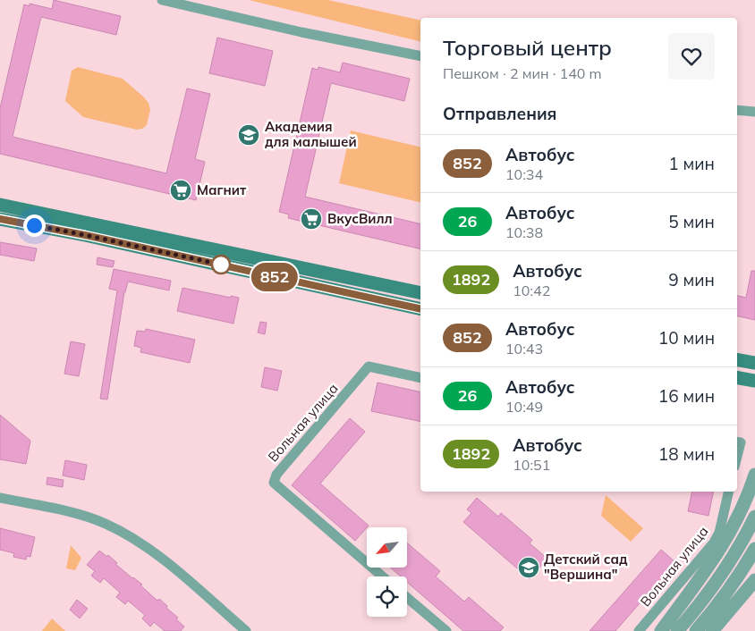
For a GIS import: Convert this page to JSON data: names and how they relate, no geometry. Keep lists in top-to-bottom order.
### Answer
{
  "streets": {
    "street": ["Вольная улица"]
  },
  "places": {
    "school or university": ["Академия для малышей", "Детский сад \"Вершина\""],
    "supermarket": ["Магнит", "ВкусВилл"]
  },
  "lines": ["bus line 852"],
  "north": "bottom left",
  "page": {
    "on_map": "852",
    "heading": [
      ["Торговый центр", "Пешком · 2 мин · 140 m"],
      "Отправления"
    ],
    "list": [
      {
        "mark": "852",
        "name": "Автобус",
        "note": "10:34",
        "value": "1 мин"
      },
      {
        "mark": "26",
        "name": "Автобус",
        "note": "10:38",
        "value": "5 мин"
      },
      {
        "mark": "1892",
        "name": "Автобус",
        "note": "10:42",
        "value": "9 мин"
      },
      {
        "mark": "852",
        "name": "Автобус",
        "note": "10:43",
        "value": "10 мин"
      },
      {
        "mark": "26",
        "name": "Автобус",
        "note": "10:49",
        "value": "16 мин"
      },
      {
        "mark": "1892",
        "name": "Автобус",
        "note": "10:51",
        "value": "18 мин"
      }
    ]
  }
}
